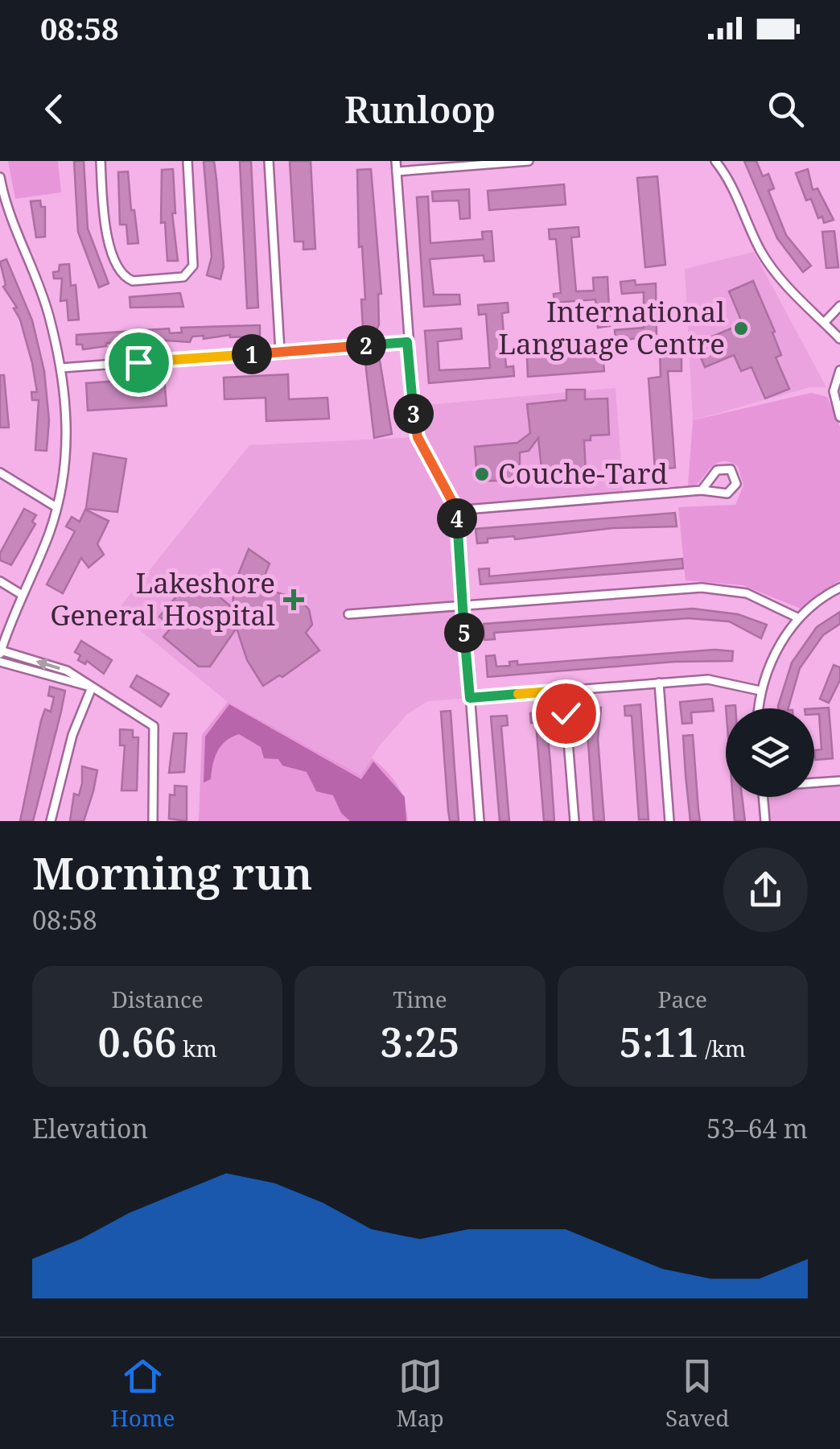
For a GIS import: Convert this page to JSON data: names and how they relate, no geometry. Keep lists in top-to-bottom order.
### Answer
{
  "places": {
    "other": ["International Language Centre", "Couche-Tard"],
    "health": ["Lakeshore General Hospital"]
  },
  "page": {
    "status": "08:58",
    "header": "Runloop",
    "pins": [
      "2",
      "1",
      "3",
      "4",
      "5"
    ],
    "heading": ["Morning run", "08:58"],
    "stats": [
      ["Distance", "0.66 km"],
      ["Time", "3:25"],
      ["Pace", "5:11 /km"]
    ],
    "chart": ["Elevation", "53–64 m"],
    "tabs": ["Home", "Map", "Saved"]
  }
}
